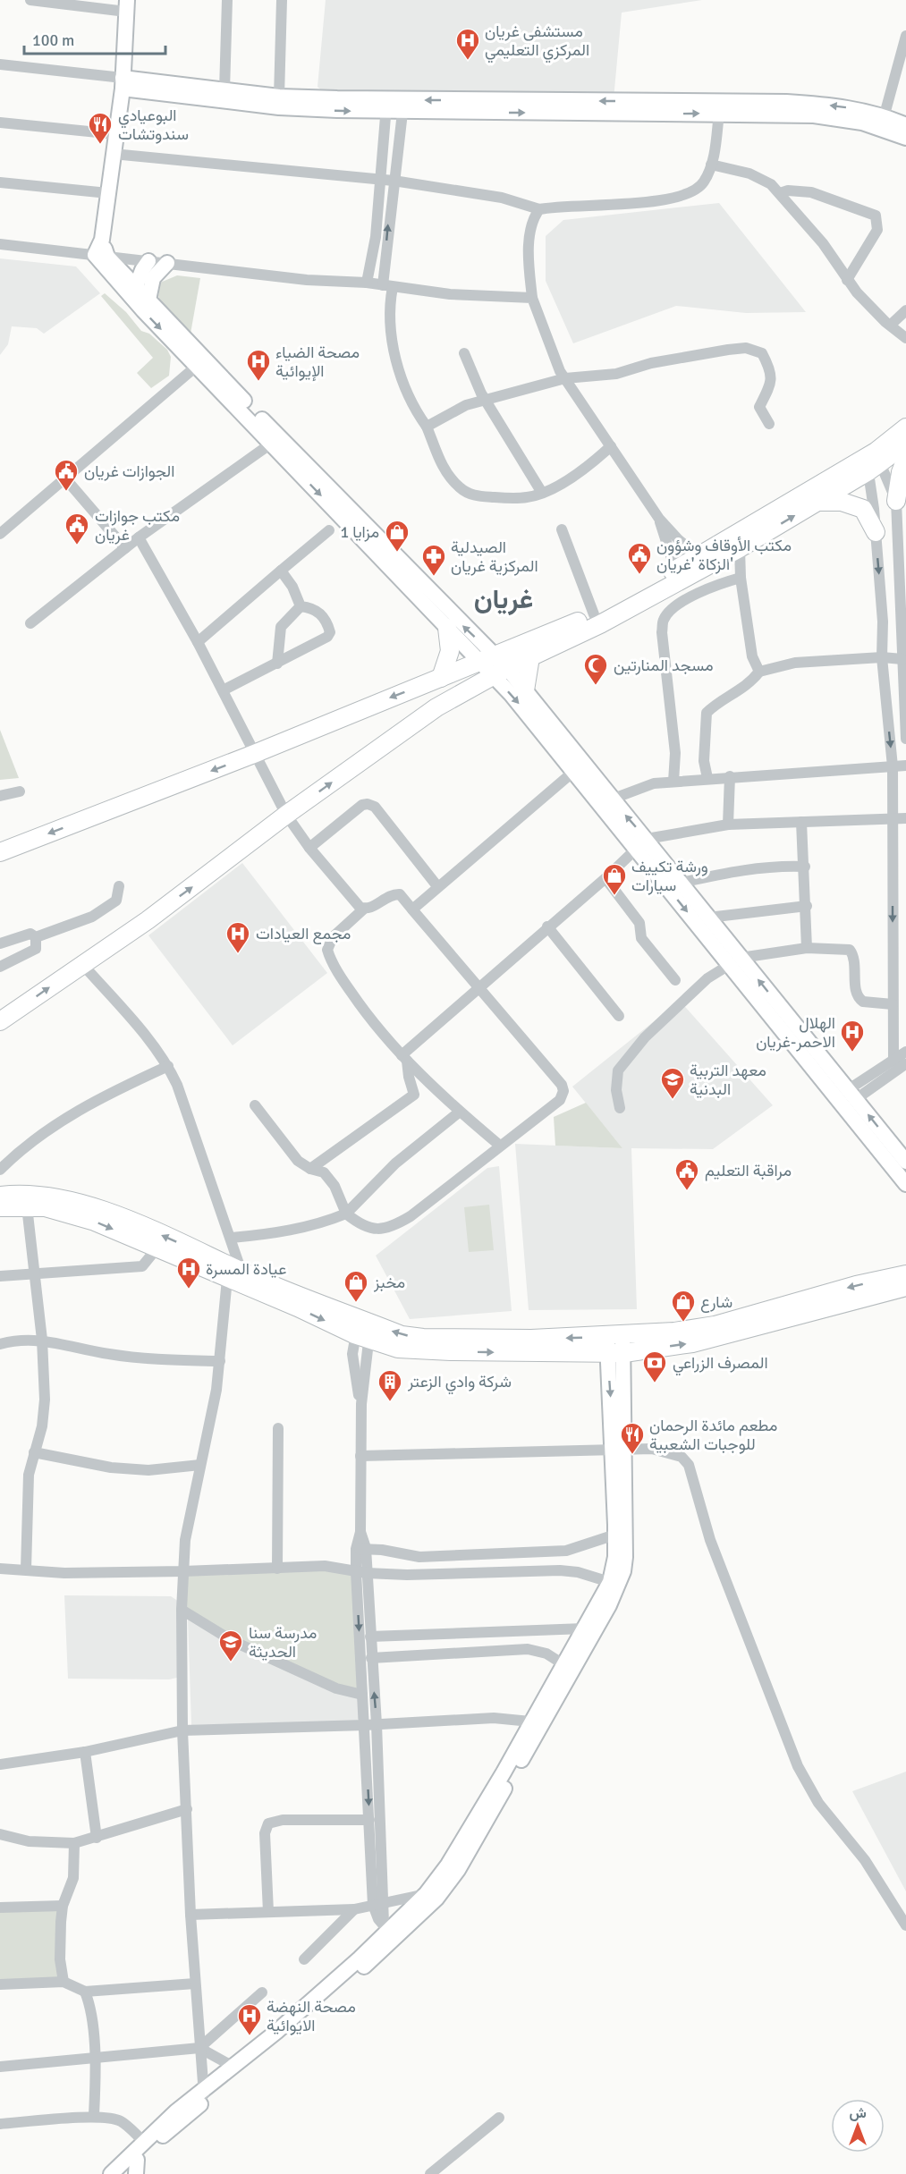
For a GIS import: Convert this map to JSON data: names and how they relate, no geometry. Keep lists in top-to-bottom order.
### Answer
{
  "districts": ["غريان"],
  "places": {
    "hospital": [
      "مستشفى غريان المركزي التعليمي",
      "مصحة الضياء الإيوائية",
      "مجمع العيادات",
      "الهلال الاحمر-غريان",
      "عيادة المسرة",
      "مصحة النهضة الايوائية"
    ],
    "restaurant": ["البوعيادي سندوتشات", "مطعم مائدة الرحمان للوجبات الشعبية"],
    "public building": [
      "الجوازات غريان",
      "مكتب جوازات غريان",
      "مكتب الأوقاف وشؤون الزكاة 'غريان'",
      "مراقبة التعليم"
    ],
    "shop": [
      "مزايا 1",
      "ورشة تكييف سيارات",
      "مخبز",
      "شارع"
    ],
    "pharmacy": ["الصيدلية المركزية غريان"],
    "mosque": ["مسجد المنارتين"],
    "school or university": ["معهد التربية البدنية", "مدرسة سنا الحديثة"],
    "bank": ["المصرف الزراعي"],
    "building": ["شركة وادي الزعتر"]
  },
  "scale_bar": "100 m",
  "north": "top"
}
